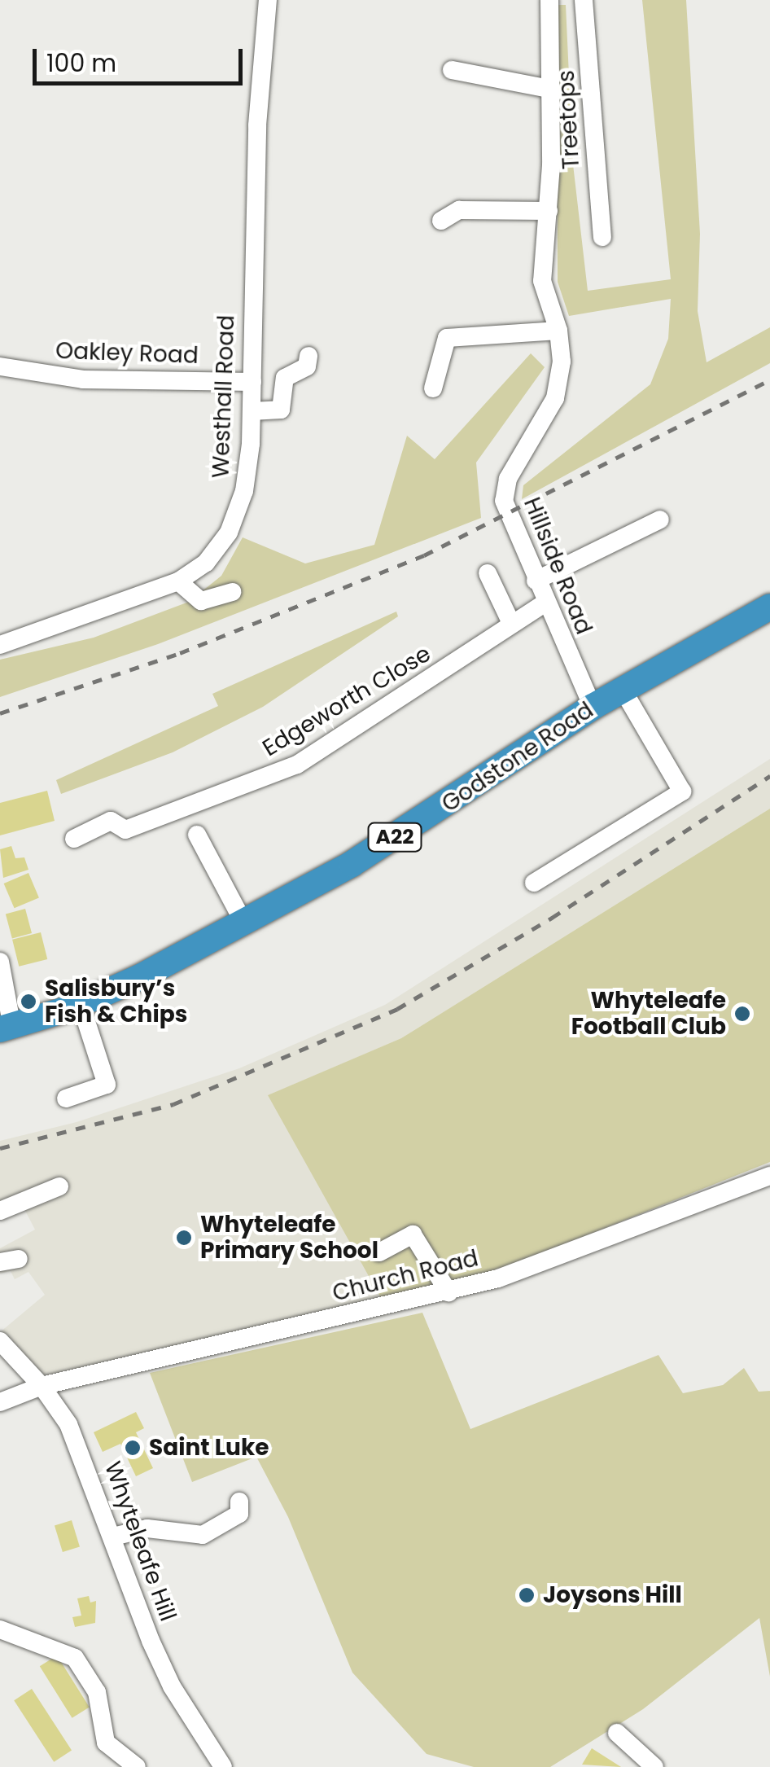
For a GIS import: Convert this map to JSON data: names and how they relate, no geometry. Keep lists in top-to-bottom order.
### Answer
{
  "streets": {
    "highway": ["Godstone Road", "A22"],
    "street": [
      "Treetops",
      "Oakley Road",
      "Westhall Road",
      "Hillside Road",
      "Edgeworth Close",
      "Church Road",
      "Whyteleafe Hill"
    ]
  },
  "crossings": [
    ["Oakley Road", "Westhall Road"],
    ["Hillside Road", "Edgeworth Close"],
    ["Hillside Road", "Godstone Road"],
    ["Church Road", "Whyteleafe Hill"]
  ],
  "places": [
    "Salisbury’s Fish & Chips",
    "Whyteleafe Football Club",
    "Whyteleafe Primary School",
    "Saint Luke",
    "Joysons Hill"
  ],
  "scale_bar": "100 m"
}
